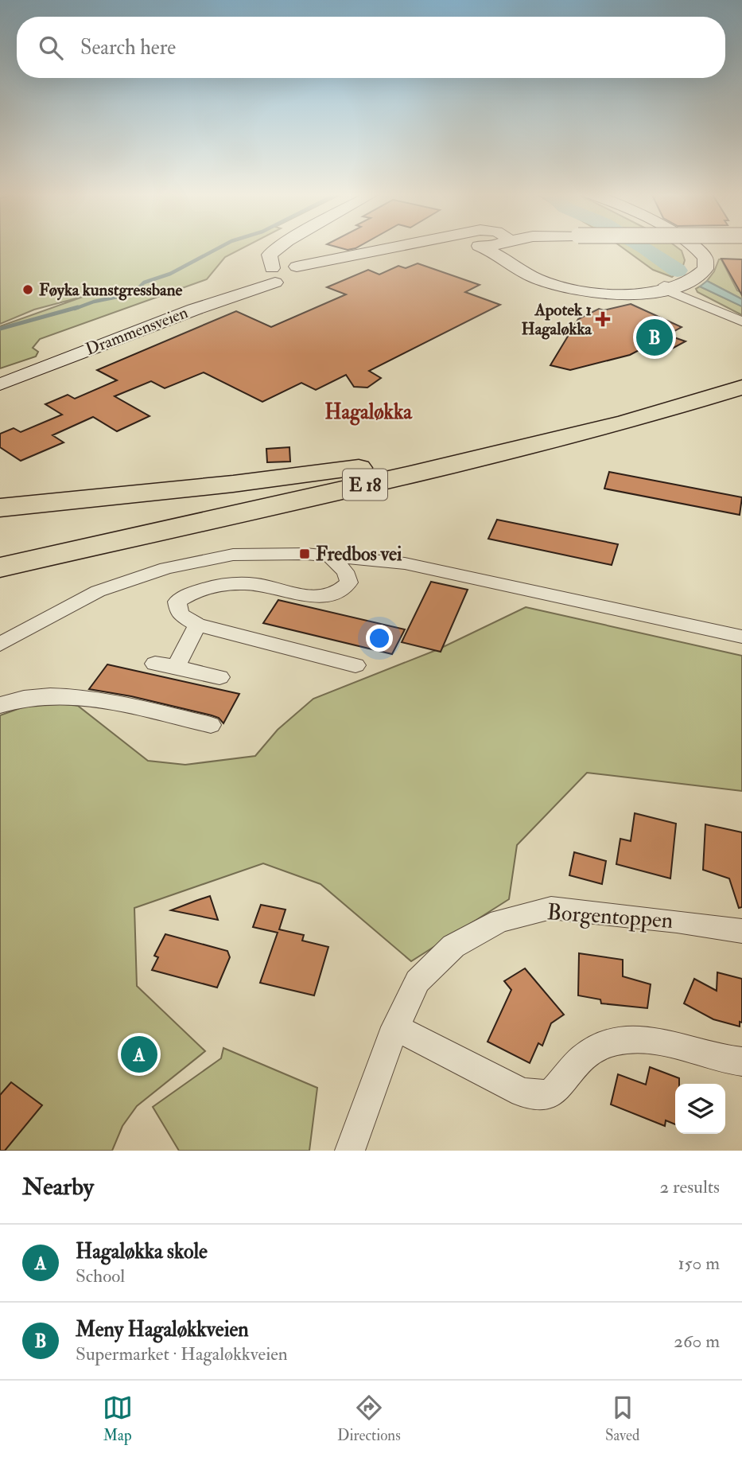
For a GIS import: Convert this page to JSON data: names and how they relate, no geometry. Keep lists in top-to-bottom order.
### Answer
{
  "streets": {
    "highway": ["E 18"],
    "main road": ["Drammensveien"],
    "street": ["Borgentoppen"]
  },
  "districts": ["Hagaløkka"],
  "places": {
    "other": ["Føyka kunstgressbane"],
    "health": ["Apotek 1 Hagaløkka"],
    "transit": ["Fredbos vei"]
  },
  "page": {
    "search": "Search here",
    "pins": ["B", "A"],
    "heading": ["Nearby", "2 results"],
    "list": [
      {
        "mark": "A",
        "name": "Hagaløkka skole",
        "note": "School",
        "value": "150 m"
      },
      {
        "mark": "B",
        "name": "Meny Hagaløkkveien",
        "note": "Supermarket · Hagaløkkveien",
        "value": "260 m"
      }
    ],
    "nav": ["Map", "Directions", "Saved"]
  }
}
